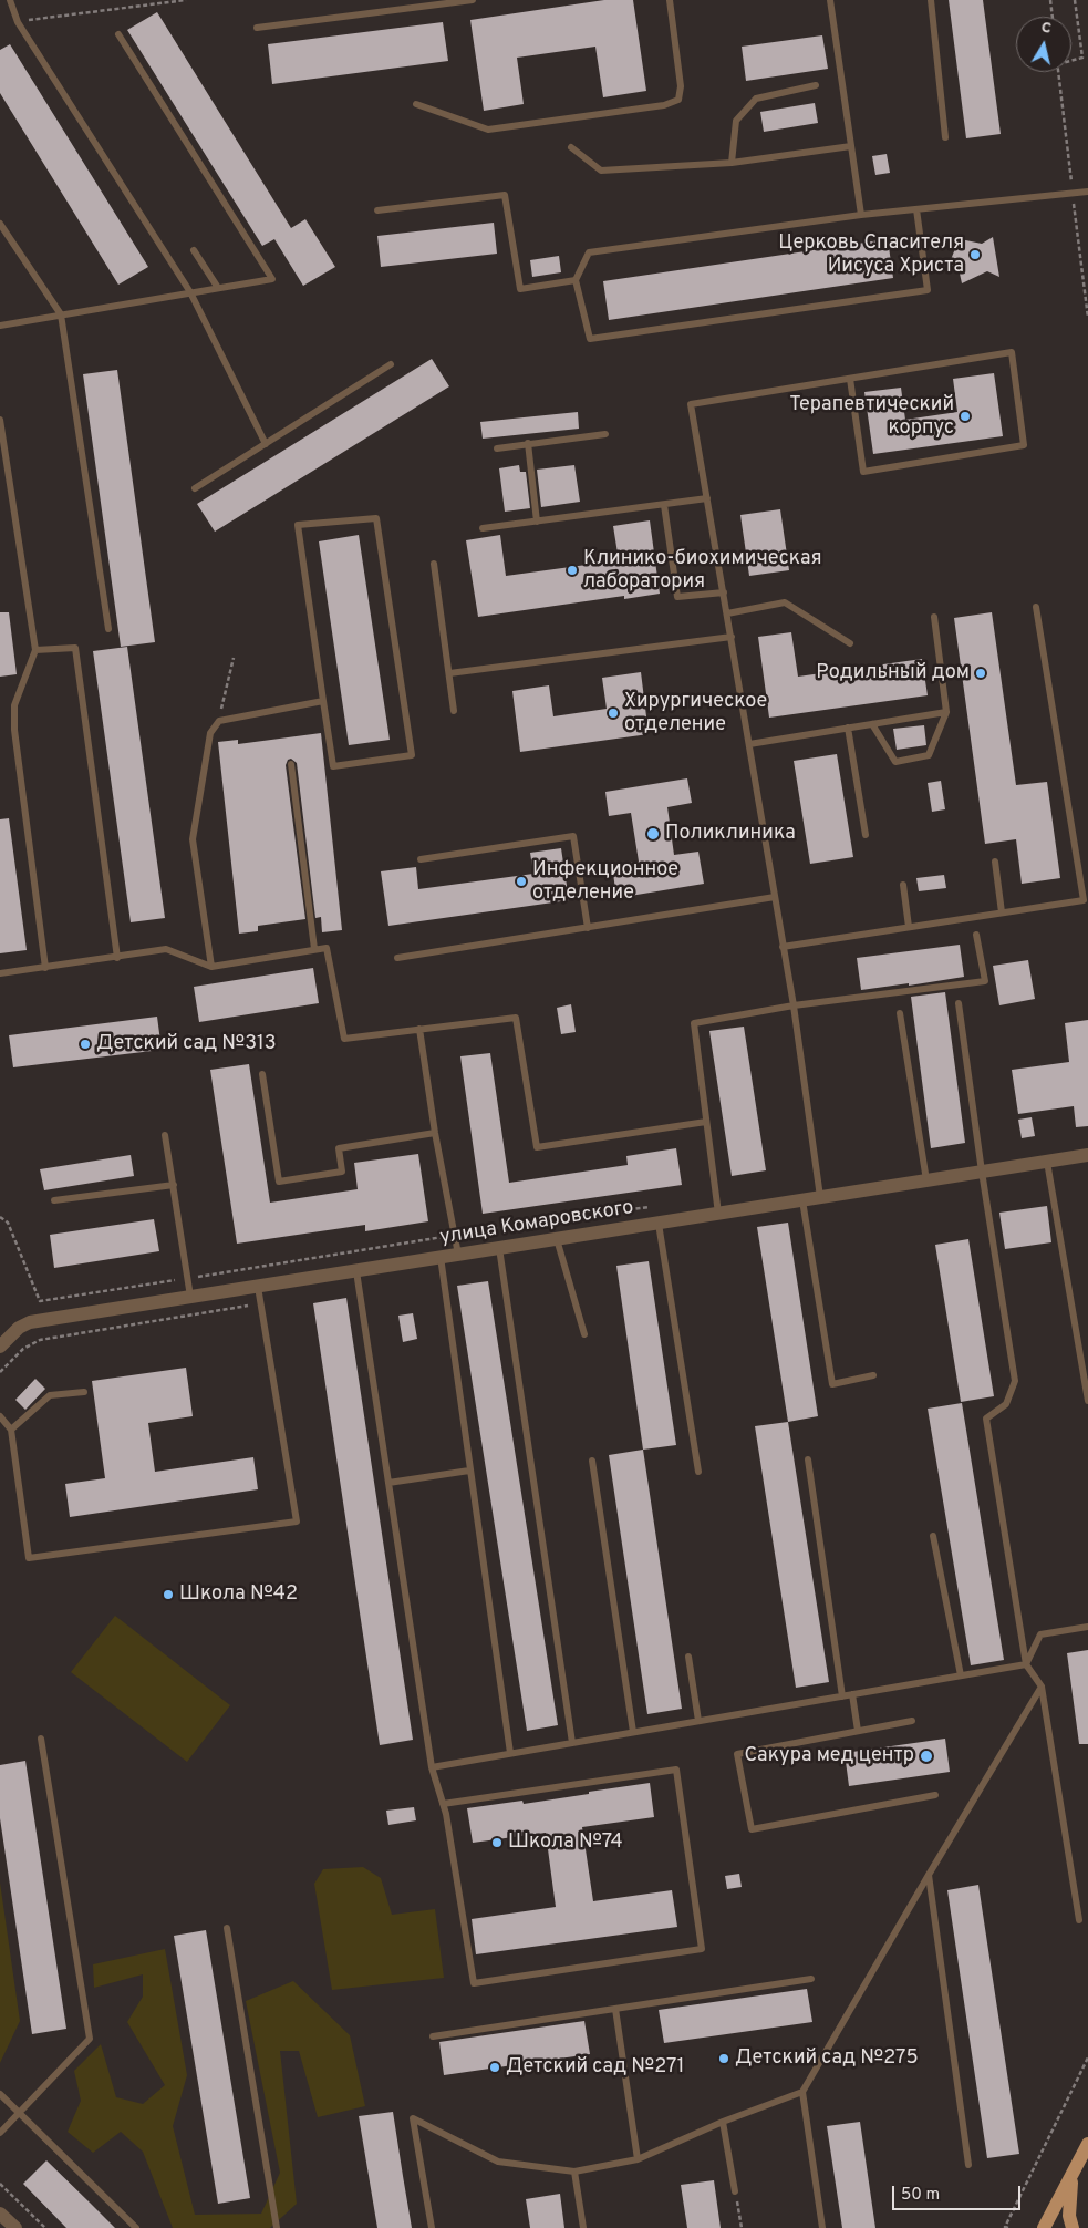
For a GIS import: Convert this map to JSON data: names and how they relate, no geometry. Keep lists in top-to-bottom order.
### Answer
{
  "streets": {
    "street": ["улица Комаровского"]
  },
  "places": [
    "Церковь Спасителя Иисуса Христа",
    "Терапевтический корпус",
    "Клинико-биохимическая лаборатория",
    "Родильный дом",
    "Хирургическое отделение",
    "Поликлиника",
    "Инфекционное отделение",
    "Детский сад №313",
    "Школа №42",
    "Сакура мед центр",
    "Школа №74",
    "Детский сад №275",
    "Детский сад №271"
  ],
  "scale_bar": "50 m",
  "north": "top"
}
